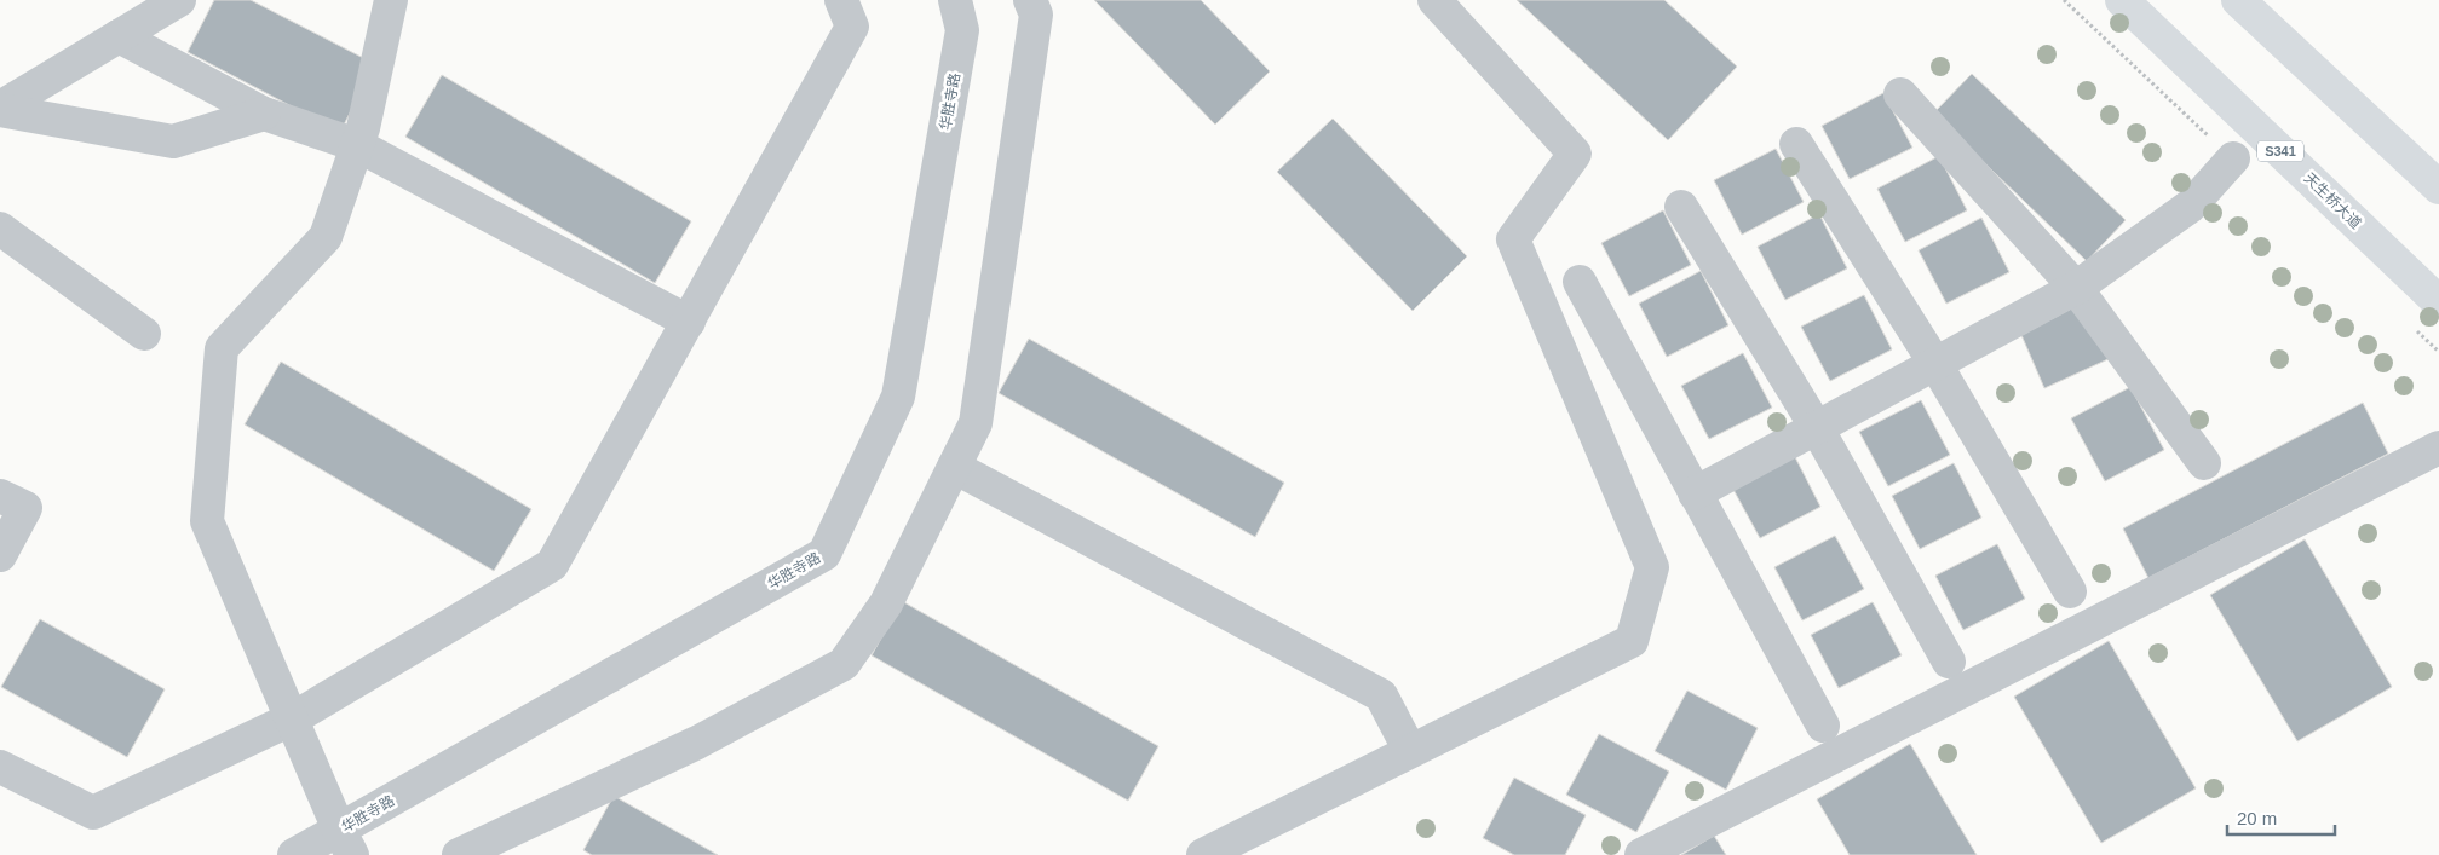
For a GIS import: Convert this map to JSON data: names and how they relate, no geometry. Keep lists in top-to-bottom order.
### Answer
{
  "streets": {
    "main road": ["S341", "天生桥大道"],
    "street": ["华胜寺路"]
  },
  "scale_bar": "20 m"
}
